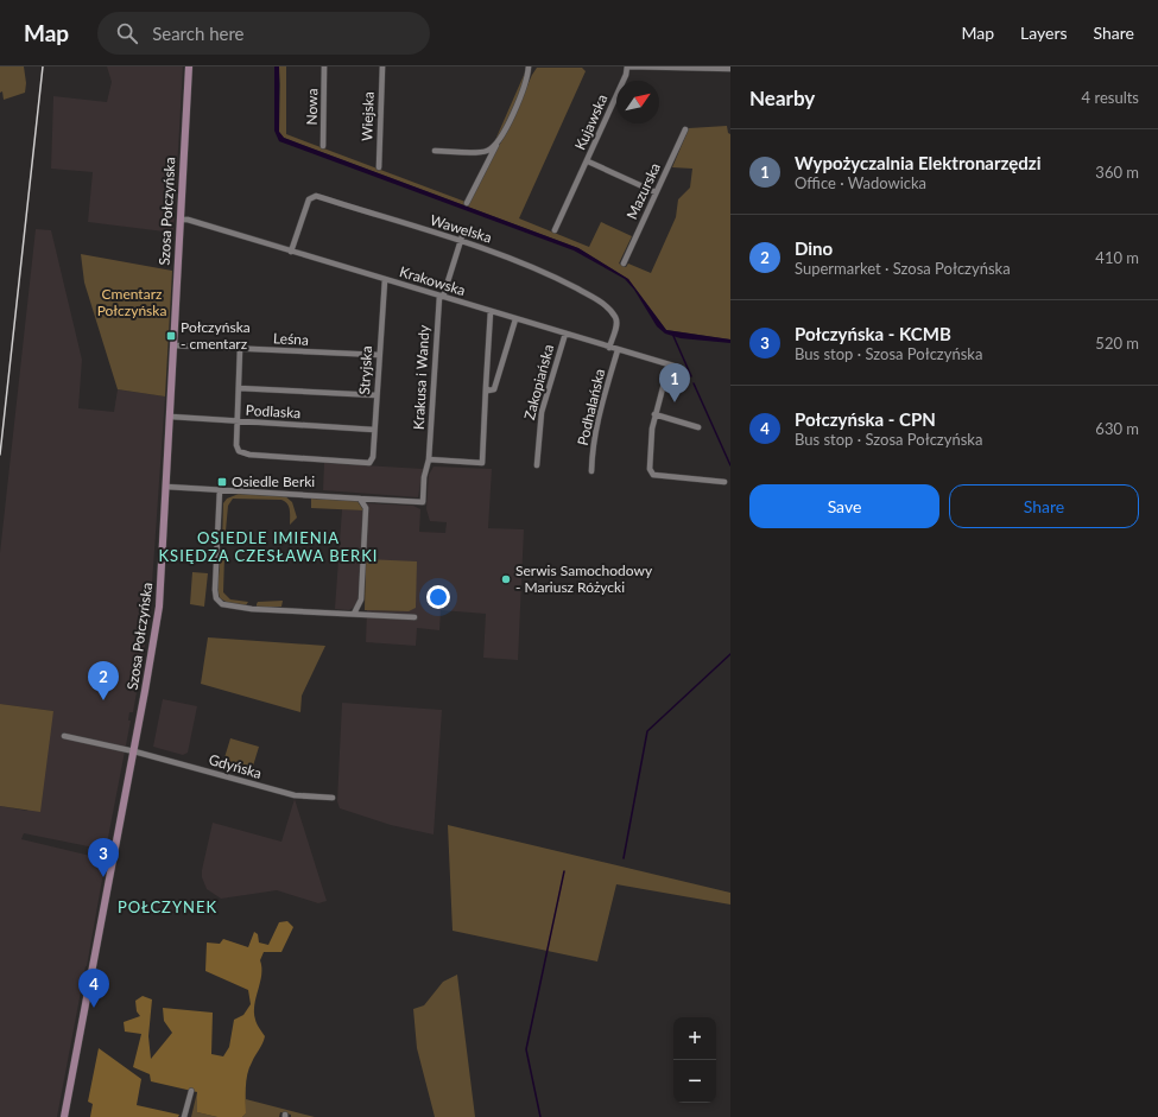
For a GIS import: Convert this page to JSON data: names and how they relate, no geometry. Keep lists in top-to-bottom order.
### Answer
{
  "streets": {
    "main road": ["Szosa Połczyńska"],
    "street": [
      "Nowa",
      "Wiejska",
      "Kujawska",
      "Mazurska",
      "Wawelska",
      "Krakowska",
      "Leśna",
      "Stryjska",
      "Krakusa i Wandy",
      "Zakopiańska",
      "Podhalańska",
      "Podlaska",
      "Gdyńska"
    ]
  },
  "crossings": [
    ["Kujawska", "Mazurska"],
    ["Szosa Połczyńska", "Krakowska"],
    ["Szosa Połczyńska", "Leśna"],
    ["Szosa Połczyńska", "Podlaska"],
    ["Szosa Połczyńska", "Gdyńska"],
    ["Wawelska", "Krakowska"],
    ["Wawelska", "Krakusa i Wandy"],
    ["Krakowska", "Stryjska"],
    ["Krakowska", "Krakusa i Wandy"],
    ["Krakowska", "Zakopiańska"],
    ["Krakowska", "Podhalańska"],
    ["Leśna", "Stryjska"],
    ["Stryjska", "Podlaska"]
  ],
  "districts": ["OSIEDLE IMIENIA KSIĘDZA CZESŁAWA BERKI", "POŁCZYNEK"],
  "parks": ["Cmentarz Połczyńska"],
  "places": {
    "transit": ["Połczyńska - cmentarz", "Osiedle Berki"],
    "other": ["Serwis Samochodowy - Mariusz Różycki"]
  },
  "north": "top right",
  "page": {
    "header": "Map",
    "search": "Search here",
    "nav": ["Map", "Layers", "Share"],
    "heading": ["Nearby", "4 results"],
    "list": [
      {
        "mark": "1",
        "name": "Wypożyczalnia Elektronarzędzi",
        "note": "Office · Wadowicka",
        "value": "360 m"
      },
      {
        "mark": "2",
        "name": "Dino",
        "note": "Supermarket · Szosa Połczyńska",
        "value": "410 m"
      },
      {
        "mark": "3",
        "name": "Połczyńska - KCMB",
        "note": "Bus stop · Szosa Połczyńska",
        "value": "520 m"
      },
      {
        "mark": "4",
        "name": "Połczyńska - CPN",
        "note": "Bus stop · Szosa Połczyńska",
        "value": "630 m"
      }
    ],
    "pins": [
      "1",
      "2",
      "3",
      "4"
    ],
    "buttons": ["Save", "Share"],
    "map_buttons": ["+", "−"]
  }
}
